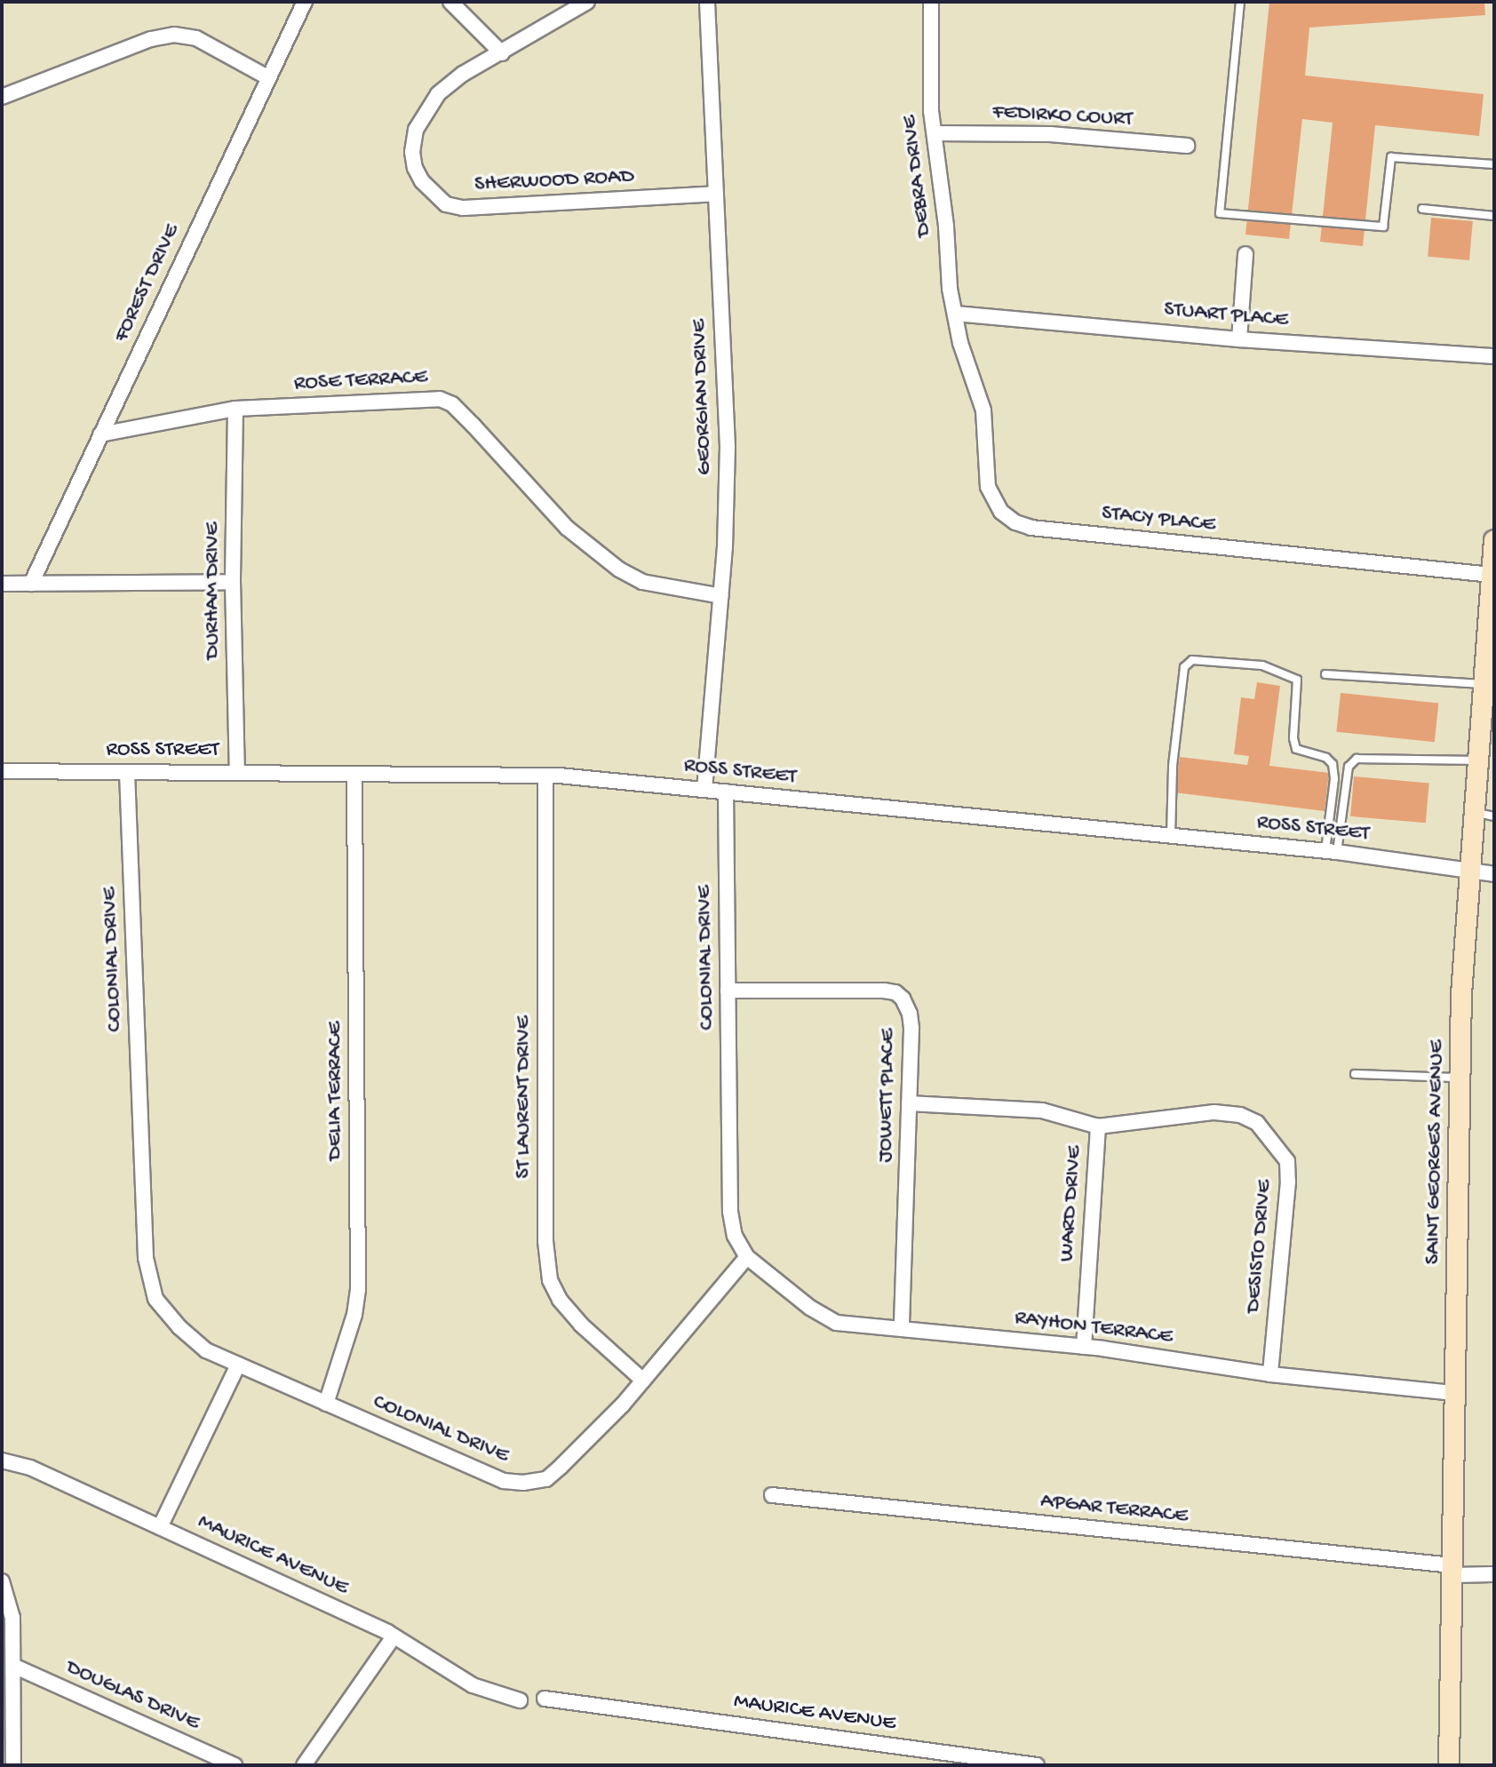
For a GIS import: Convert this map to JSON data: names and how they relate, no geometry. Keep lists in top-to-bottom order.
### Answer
{
  "streets": {
    "main road": ["SAINT GEORGES AVENUE"],
    "street": [
      "FEDIRKO COURT",
      "DEBRA DRIVE",
      "SHERWOOD ROAD",
      "FOREST DRIVE",
      "STUART PLACE",
      "ROSE TERRACE",
      "GEORGIAN DRIVE",
      "STACY PLACE",
      "DURHAM DRIVE",
      "ROSS STREET",
      "COLONIAL DRIVE",
      "DELIA TERRACE",
      "JOWETT PLACE",
      "ST LAURENT DRIVE",
      "WARD DRIVE",
      "DESISTO DRIVE",
      "RAYHON TERRACE",
      "APGAR TERRACE",
      "MAURICE AVENUE",
      "DOUGLAS DRIVE"
    ]
  },
  "crossings": [
    ["FEDIRKO COURT", "DEBRA DRIVE"],
    ["DEBRA DRIVE", "STUART PLACE"],
    ["DEBRA DRIVE", "STACY PLACE"],
    ["SHERWOOD ROAD", "GEORGIAN DRIVE"],
    ["FOREST DRIVE", "ROSE TERRACE"],
    ["ROSE TERRACE", "GEORGIAN DRIVE"],
    ["ROSE TERRACE", "DURHAM DRIVE"],
    ["GEORGIAN DRIVE", "ROSS STREET"],
    ["STACY PLACE", "SAINT GEORGES AVENUE"],
    ["DURHAM DRIVE", "ROSS STREET"],
    ["ROSS STREET", "COLONIAL DRIVE"],
    ["ROSS STREET", "DELIA TERRACE"],
    ["ROSS STREET", "ST LAURENT DRIVE"],
    ["ROSS STREET", "SAINT GEORGES AVENUE"],
    ["COLONIAL DRIVE", "DELIA TERRACE"],
    ["COLONIAL DRIVE", "JOWETT PLACE"],
    ["COLONIAL DRIVE", "ST LAURENT DRIVE"],
    ["COLONIAL DRIVE", "RAYHON TERRACE"],
    ["JOWETT PLACE", "WARD DRIVE"],
    ["JOWETT PLACE", "RAYHON TERRACE"],
    ["SAINT GEORGES AVENUE", "RAYHON TERRACE"],
    ["SAINT GEORGES AVENUE", "APGAR TERRACE"],
    ["WARD DRIVE", "DESISTO DRIVE"],
    ["WARD DRIVE", "RAYHON TERRACE"],
    ["DESISTO DRIVE", "RAYHON TERRACE"]
  ]
}
